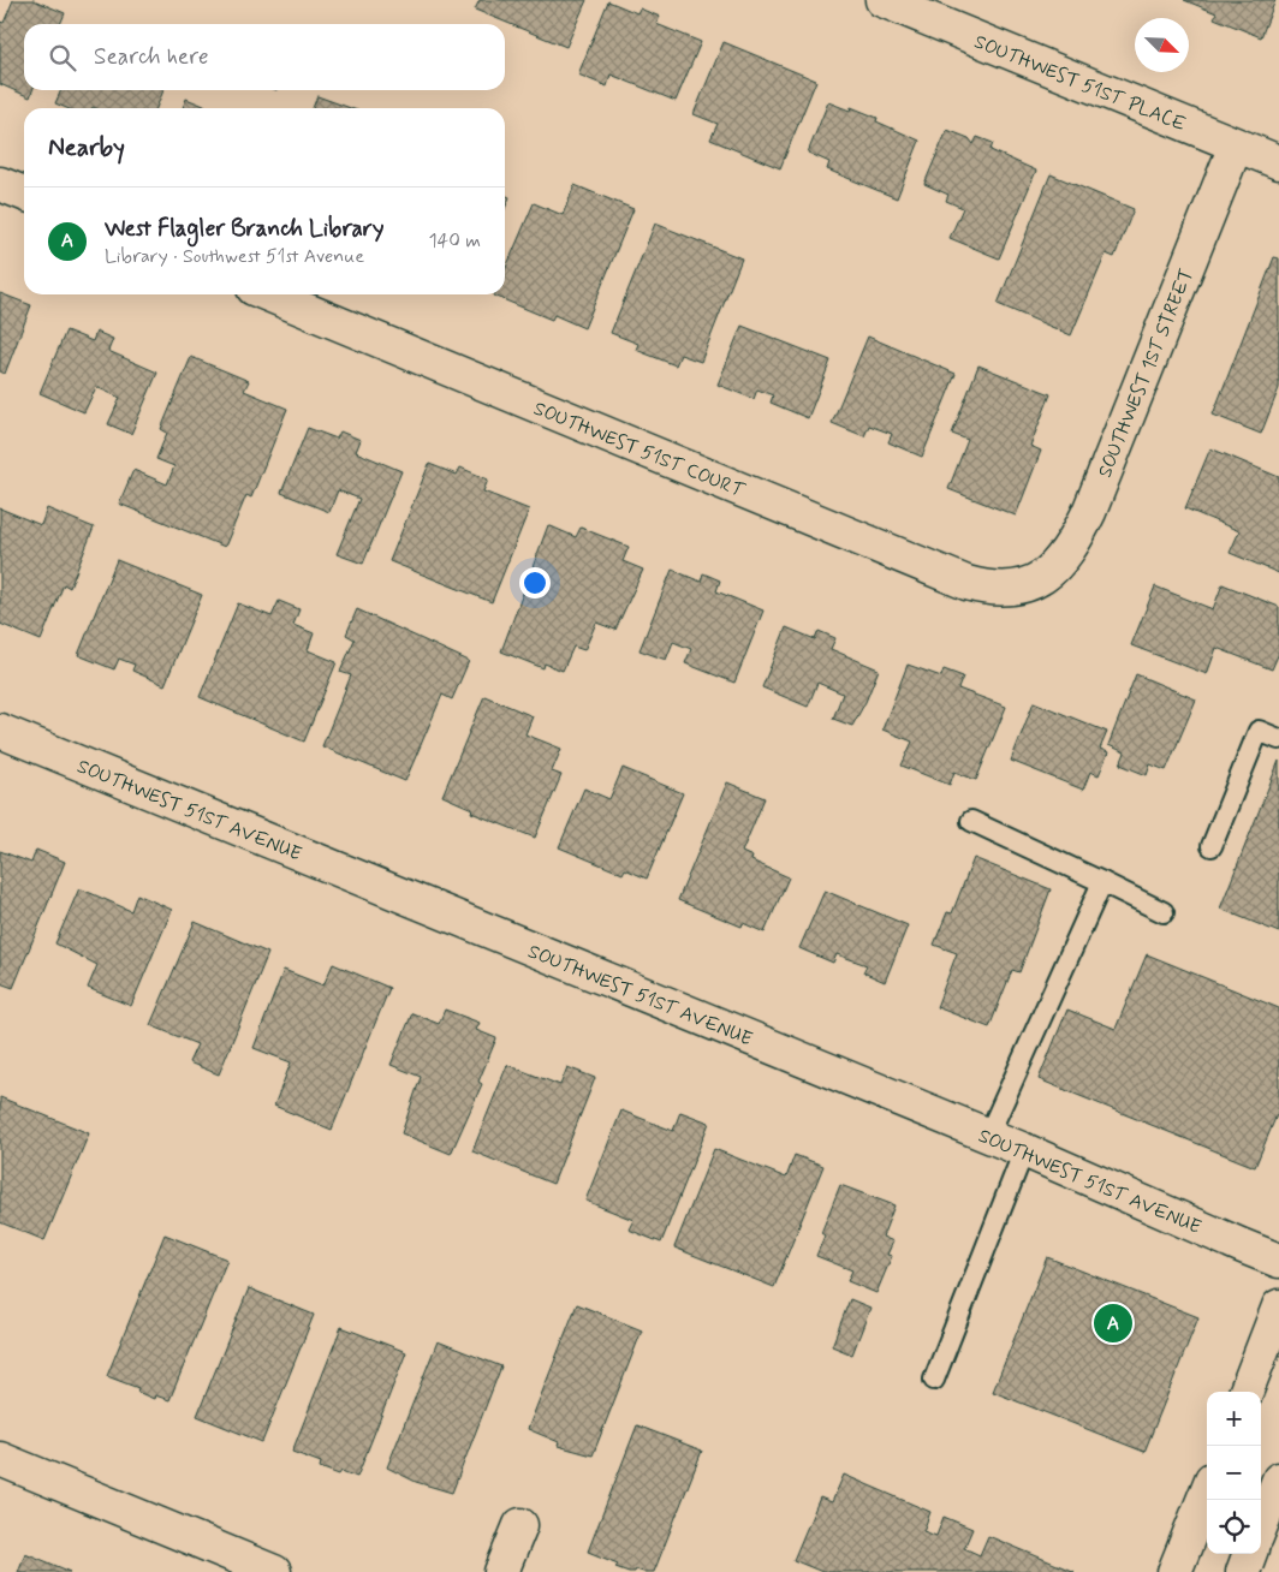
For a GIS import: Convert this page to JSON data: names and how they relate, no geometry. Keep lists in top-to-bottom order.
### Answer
{
  "streets": {
    "street": [
      "SOUTHWEST 51ST PLACE",
      "SOUTHWEST 1ST STREET",
      "SOUTHWEST 51ST COURT",
      "SOUTHWEST 51ST AVENUE"
    ]
  },
  "crossings": [
    ["SOUTHWEST 51ST PLACE", "SOUTHWEST 1ST STREET"],
    ["SOUTHWEST 1ST STREET", "SOUTHWEST 51ST COURT"]
  ],
  "north": "bottom right",
  "page": {
    "search": "Search here",
    "heading": "Nearby",
    "list": [
      {
        "mark": "A",
        "name": "West Flagler Branch Library",
        "note": "Library · Southwest 51st Avenue",
        "value": "140 m"
      }
    ],
    "pins": "A",
    "map_buttons": ["+", "−"]
  }
}
